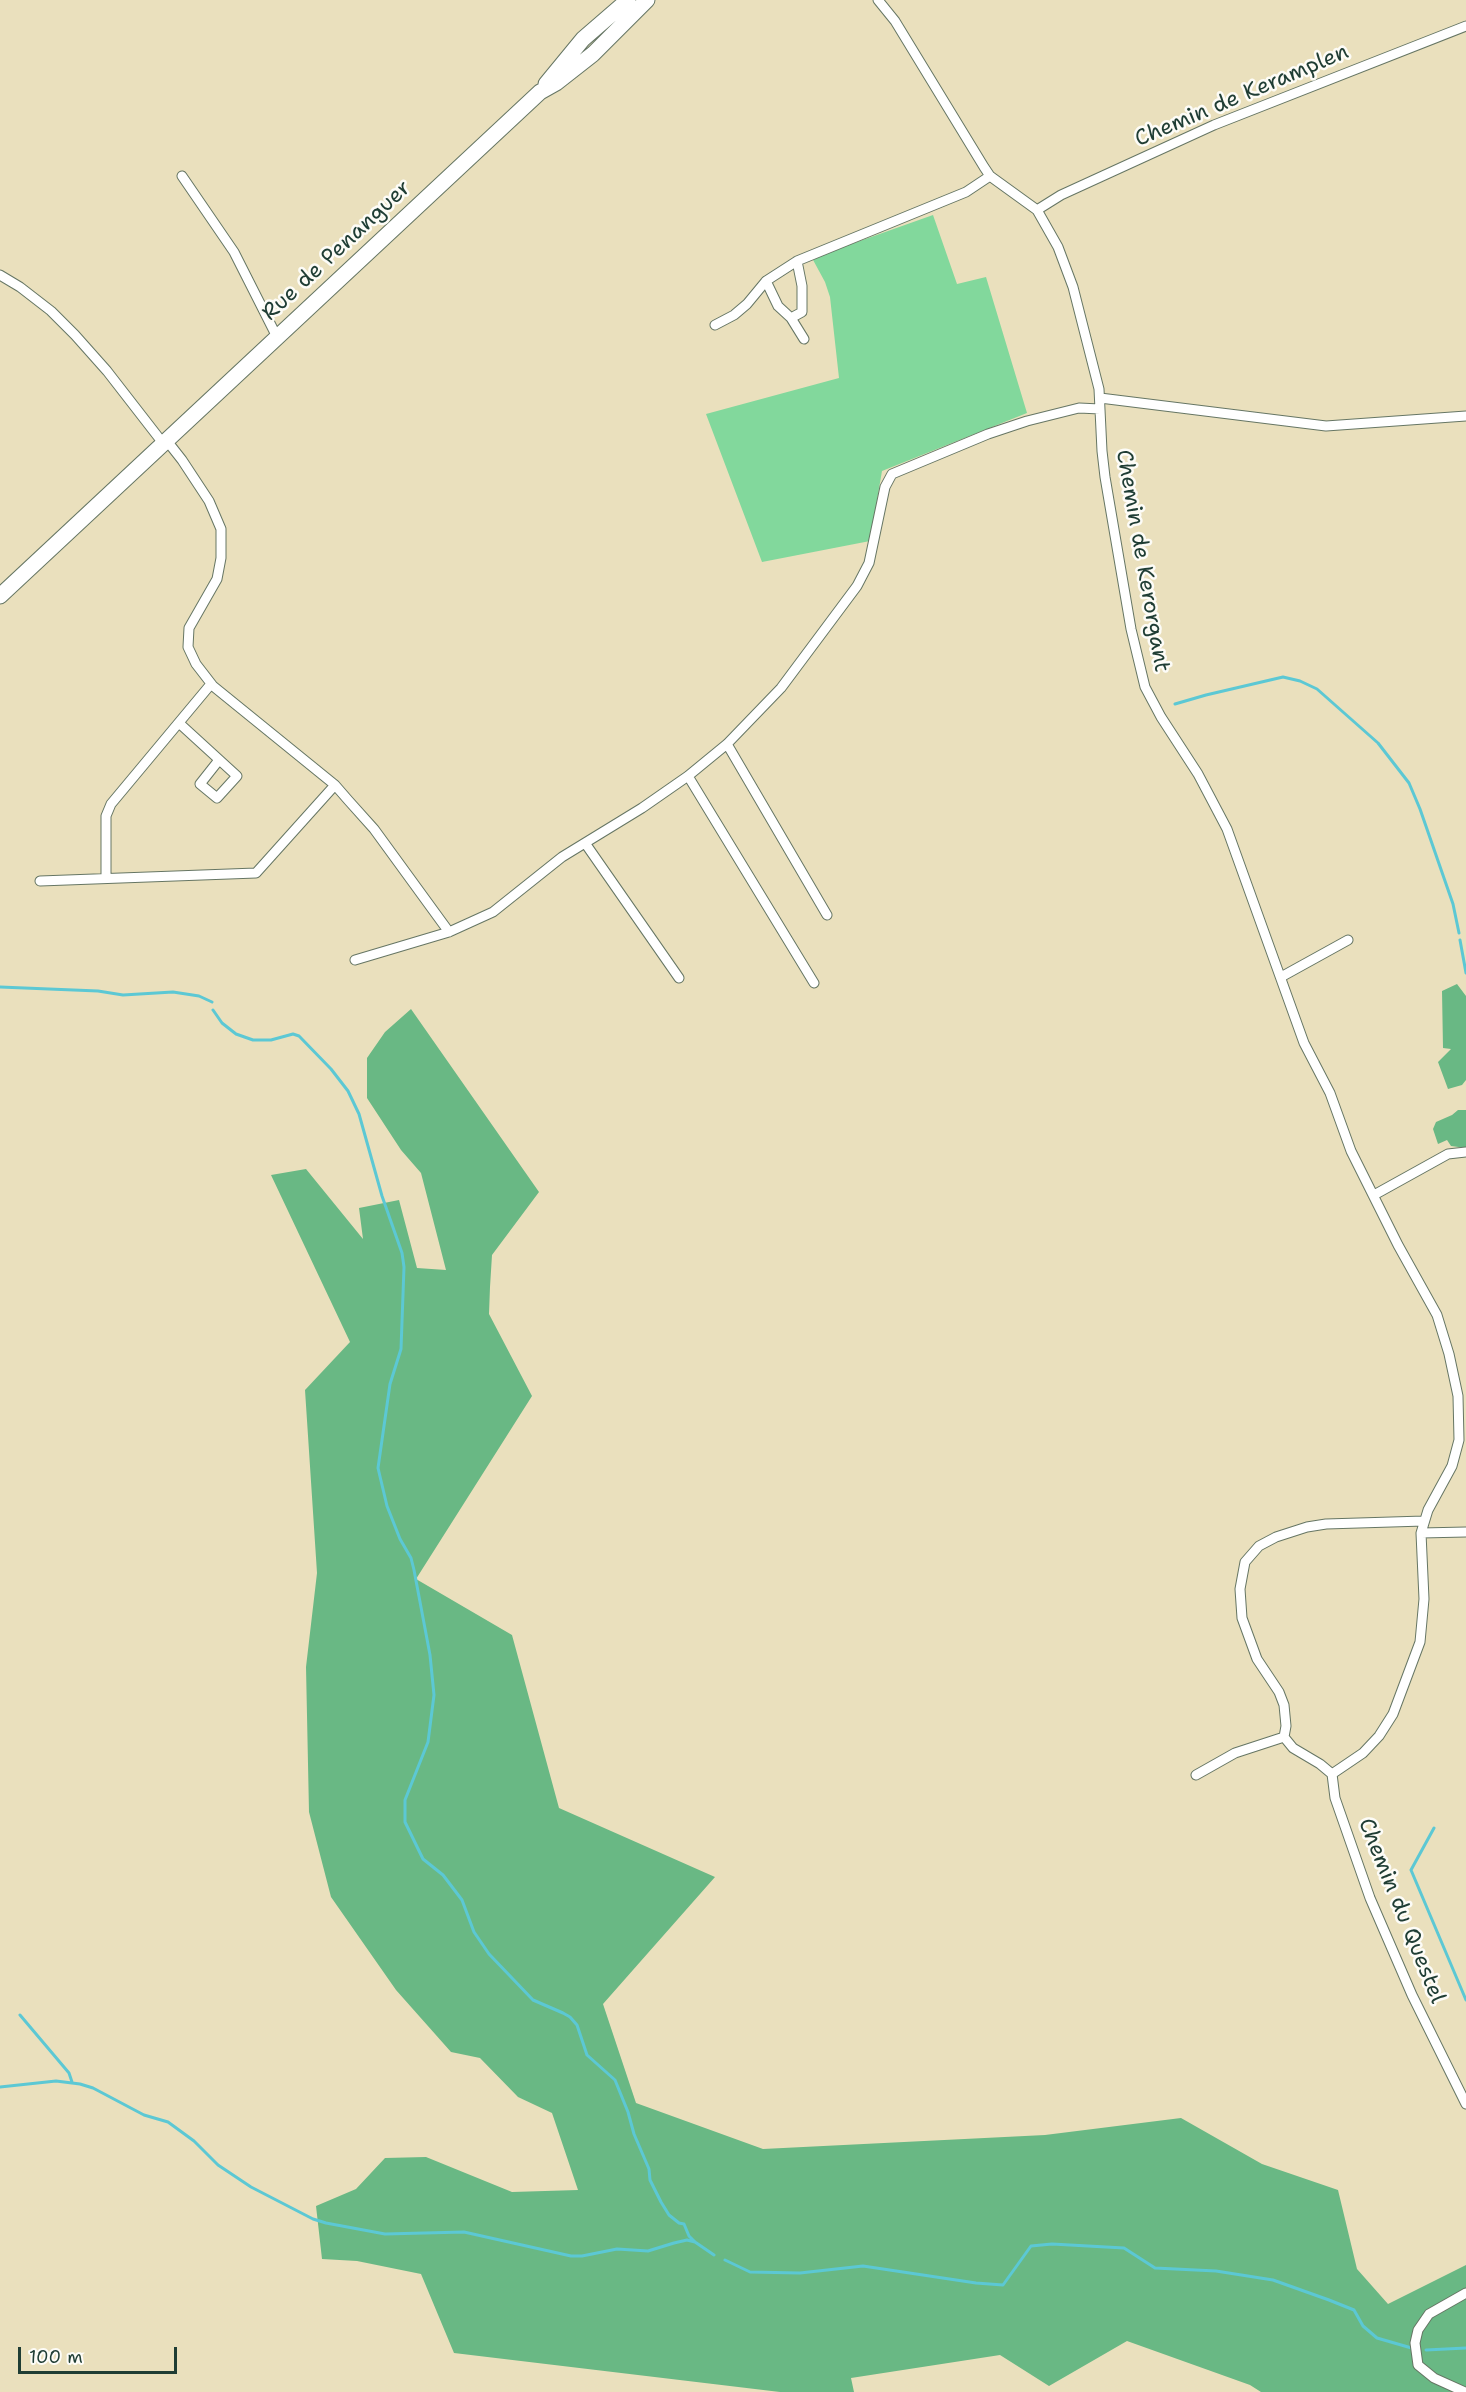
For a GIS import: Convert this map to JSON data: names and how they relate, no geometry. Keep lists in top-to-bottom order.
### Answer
{
  "streets": {
    "main road": ["Rue de Penanguer"],
    "street": ["Chemin de Keramplen", "Chemin de Kerorgant", "Chemin du Questel"]
  },
  "scale_bar": "100 m"
}
